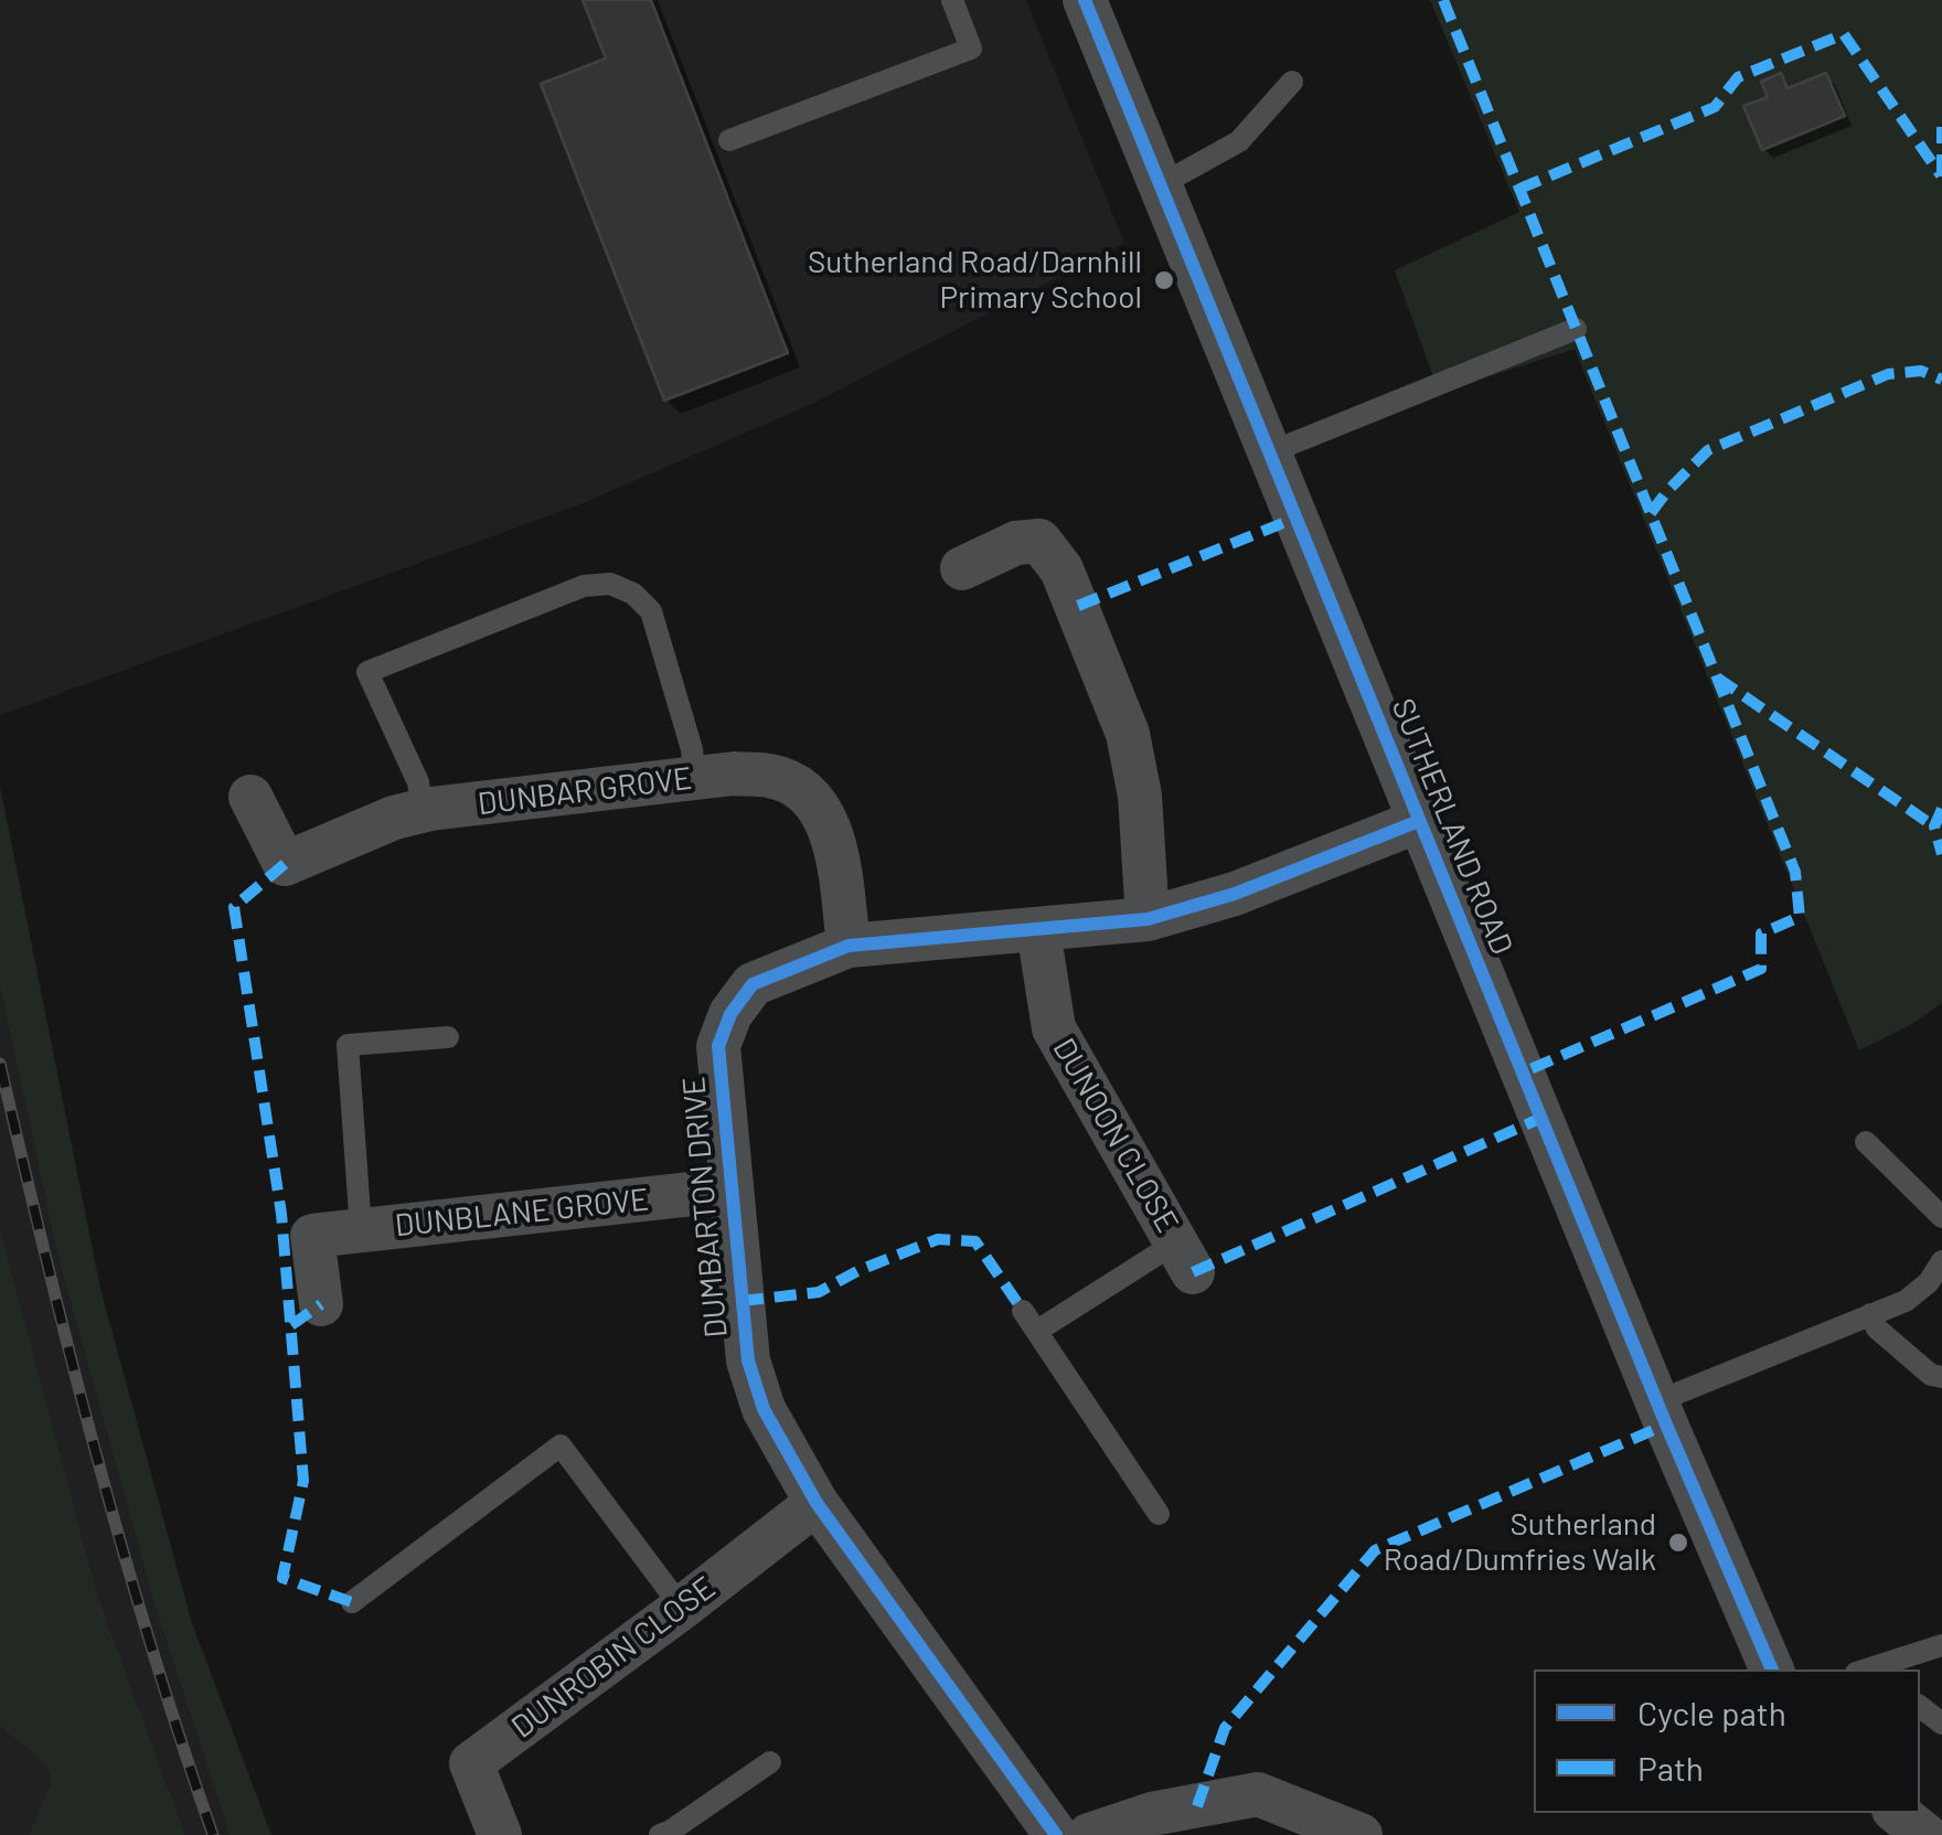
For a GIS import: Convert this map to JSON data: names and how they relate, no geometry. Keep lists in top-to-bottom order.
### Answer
{
  "streets": {
    "street": [
      "DUNBAR GROVE",
      "SUTHERLAND ROAD",
      "DUNOON CLOSE",
      "DUMBARTON DRIVE",
      "DUNBLANE GROVE",
      "DUNROBIN CLOSE"
    ]
  },
  "crossings": [
    ["DUNBAR GROVE", "DUMBARTON DRIVE"],
    ["SUTHERLAND ROAD", "DUMBARTON DRIVE"],
    ["DUNOON CLOSE", "DUMBARTON DRIVE"],
    ["DUMBARTON DRIVE", "DUNBLANE GROVE"],
    ["DUMBARTON DRIVE", "DUNROBIN CLOSE"]
  ],
  "places": ["Sutherland Road/Darnhill Primary School", "Sutherland Road/Dumfries Walk"],
  "legend": ["Cycle path", "Path"]
}
